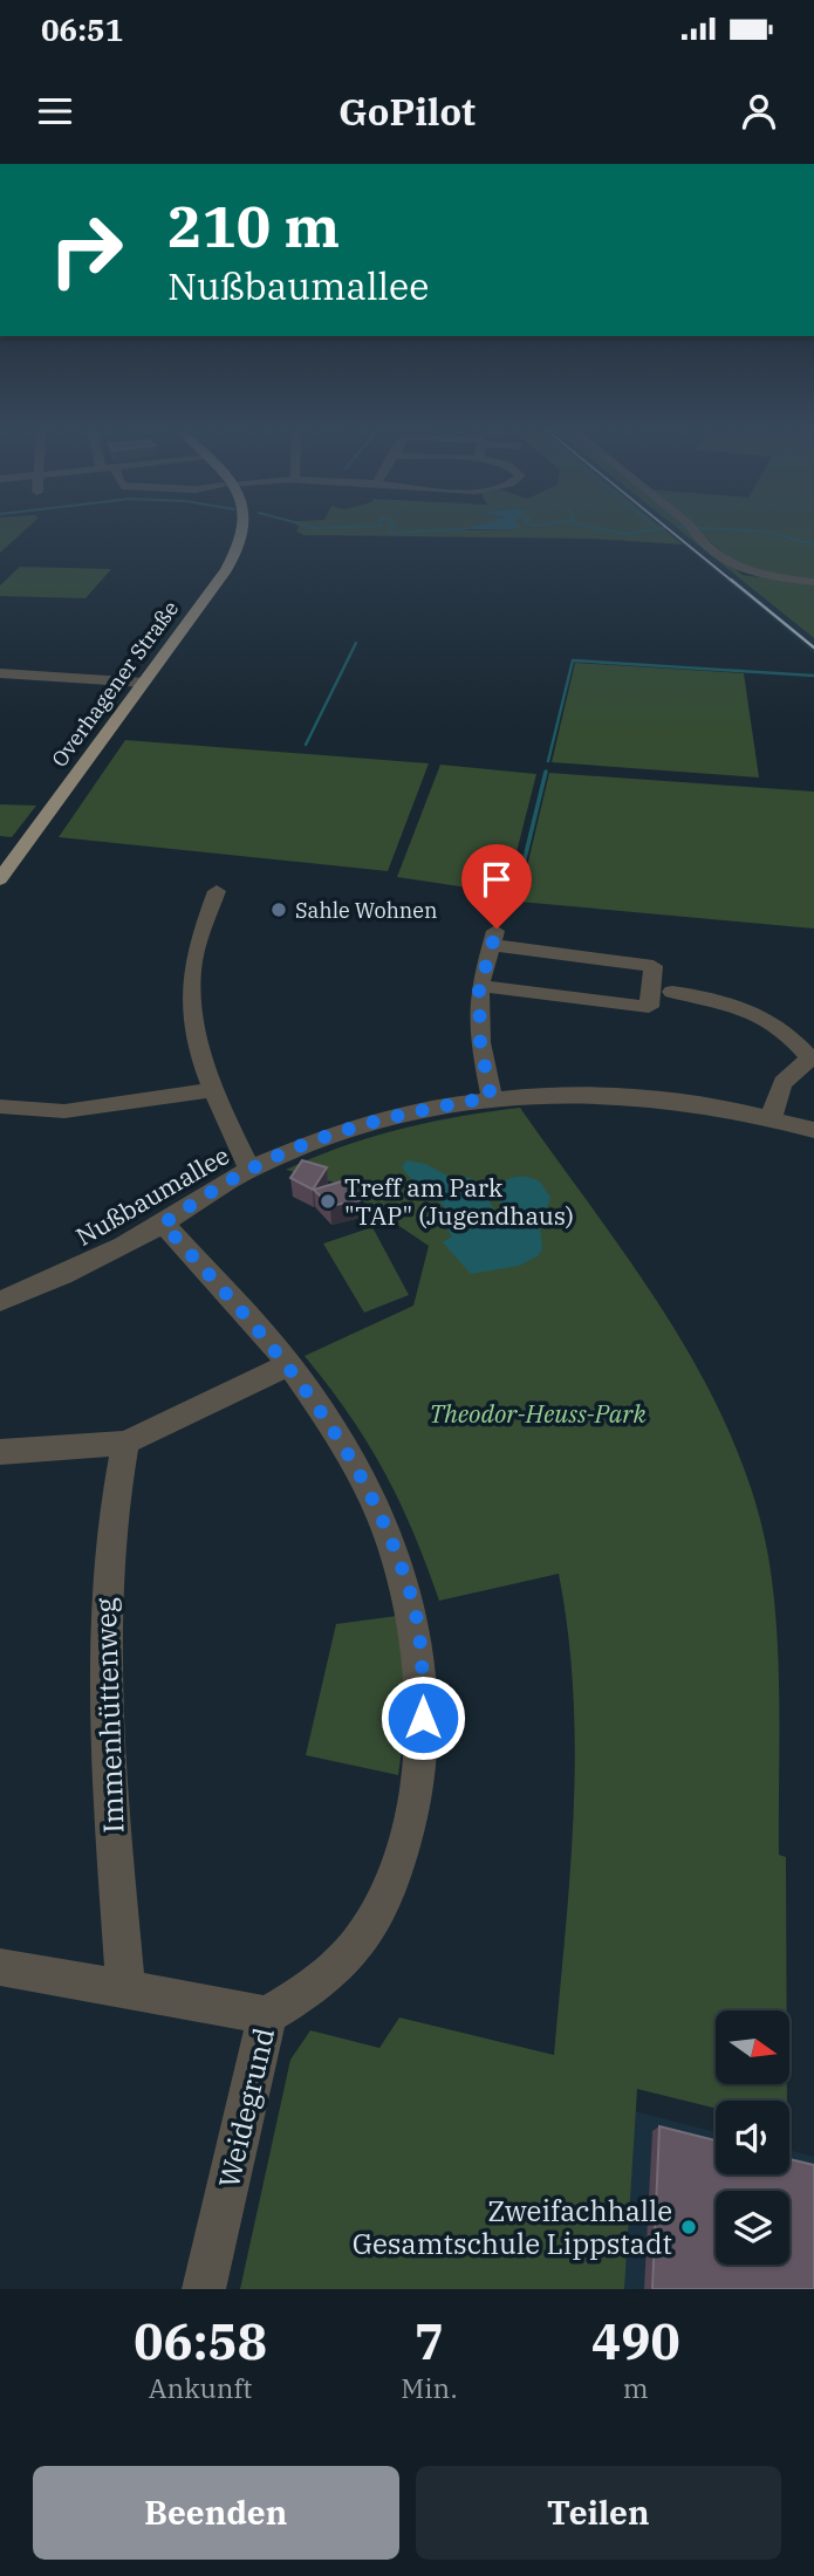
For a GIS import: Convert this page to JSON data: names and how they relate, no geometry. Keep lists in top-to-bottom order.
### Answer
{
  "streets": {
    "main road": ["Overhagener Straße"],
    "street": ["Nußbaumallee", "Immenhüttenweg", "Weidegrund"]
  },
  "crossings": [
    ["Nußbaumallee", "Weidegrund"]
  ],
  "parks": ["Theodor-Heuss-Park"],
  "places": ["Sahle Wohnen", "Treff am Park \"TAP\" (Jugendhaus)", "Zweifachhalle Gesamtschule Lippstadt"],
  "north": "right",
  "page": {
    "status": "06:51",
    "header": "GoPilot",
    "turn": ["210 m", "Nußbaumallee"],
    "eta": [
      "06:58",
      "Ankunft",
      "7",
      "Min.",
      "490",
      "m"
    ],
    "buttons": ["Beenden", "Teilen"]
  }
}
